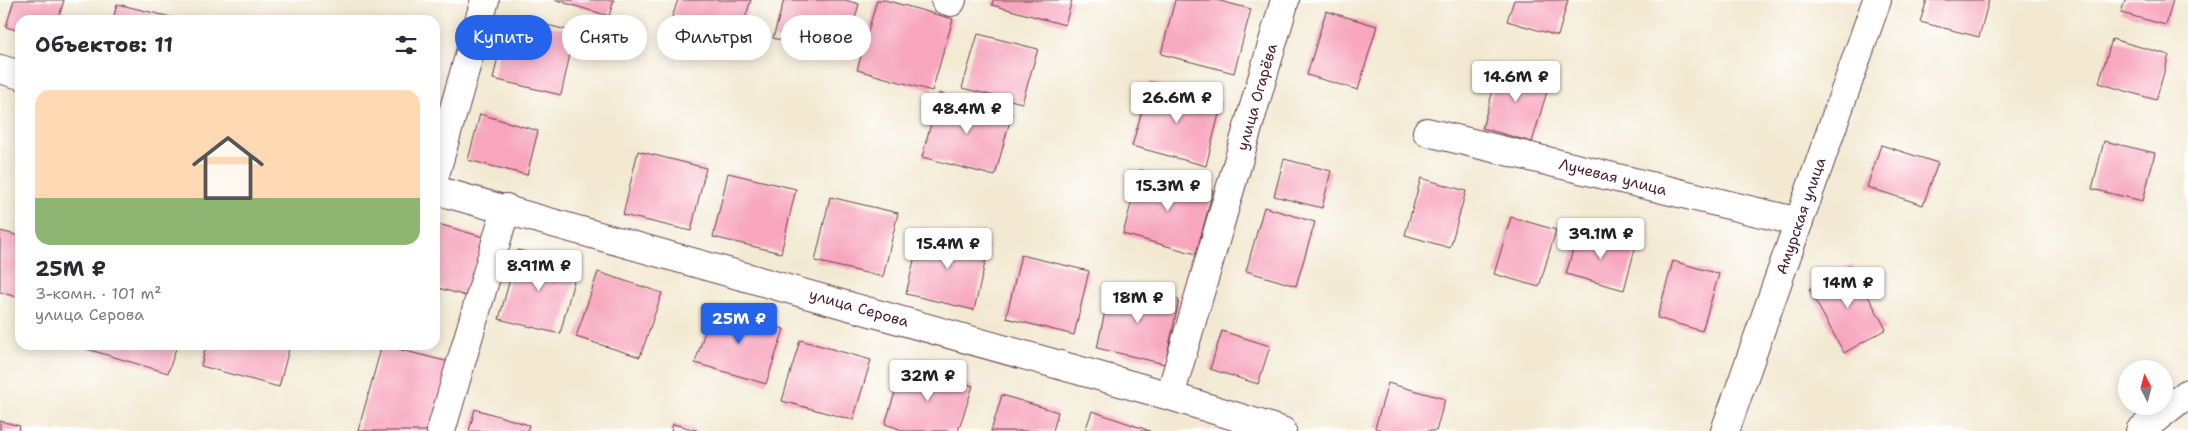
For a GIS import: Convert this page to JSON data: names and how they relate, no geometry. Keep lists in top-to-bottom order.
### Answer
{
  "streets": {
    "street": [
      "улица Огарёва",
      "Лучевая улица",
      "Амурская улица",
      "улица Серова"
    ]
  },
  "crossings": [
    ["улица Огарёва", "улица Серова"],
    ["Лучевая улица", "Амурская улица"]
  ],
  "north": "top",
  "page": {
    "chip": [
      "Купить",
      "Снять",
      "Фильтры",
      "Новое"
    ],
    "heading": "Объектов: 11",
    "price": [
      "14.6M ₽",
      "26.6M ₽",
      "48.4M ₽",
      "15.3M ₽",
      "39.1M ₽",
      "15.4M ₽",
      "8.91M ₽",
      "14M ₽",
      "18M ₽",
      "25M ₽",
      "32M ₽"
    ],
    "list": [
      {
        "name": "25M ₽",
        "note": "3-комн. · 101 m² · улица Серова"
      }
    ]
  }
}
